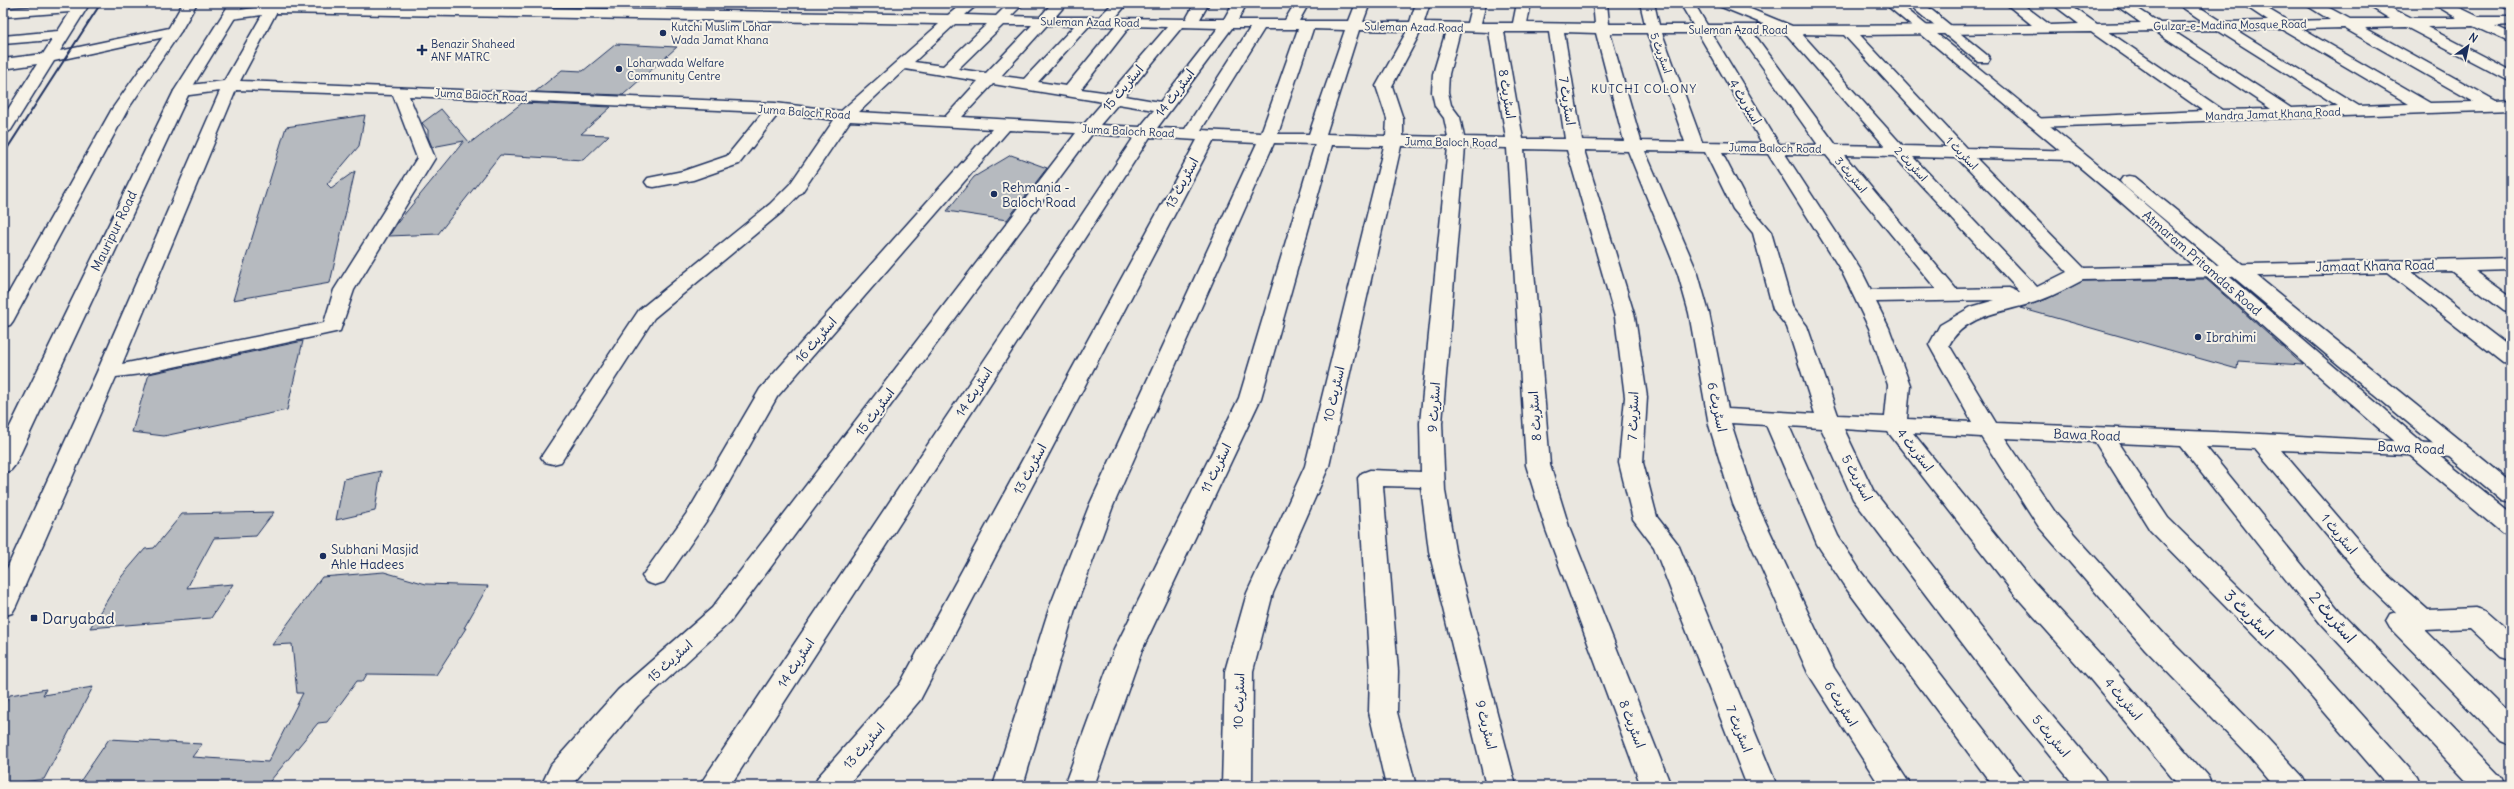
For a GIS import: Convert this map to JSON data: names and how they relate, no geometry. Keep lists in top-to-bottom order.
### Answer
{
  "streets": {
    "main road": [
      "Suleman Azad Road",
      "Gulzar-e-Madina Mosque Road",
      "اسٹریٹ 5",
      "اسٹریٹ 15",
      "اسٹریٹ 14",
      "اسٹریٹ 8",
      "Juma Baloch Road",
      "اسٹریٹ 7",
      "اسٹریٹ 4",
      "Mandra Jamat Khana Road",
      "اسٹریٹ 1",
      "اسٹریٹ 2",
      "اسٹریٹ 3",
      "اسٹریٹ 13",
      "Mauripur Road",
      "Atmaram Pritamdas Road",
      "Jamaat Khana Road",
      "اسٹریٹ 16",
      "اسٹریٹ 10",
      "اسٹریٹ 9",
      "اسٹریٹ 6",
      "Bawa Road",
      "اسٹریٹ 11"
    ]
  },
  "crossings": [
    ["Suleman Azad Road", "Gulzar-e-Madina Mosque Road"],
    ["Suleman Azad Road", "اسٹریٹ 5"],
    ["Suleman Azad Road", "اسٹریٹ 15"],
    ["Suleman Azad Road", "اسٹریٹ 14"],
    ["Suleman Azad Road", "اسٹریٹ 8"],
    ["Suleman Azad Road", "اسٹریٹ 7"],
    ["Suleman Azad Road", "اسٹریٹ 4"],
    ["Suleman Azad Road", "اسٹریٹ 1"],
    ["Suleman Azad Road", "اسٹریٹ 2"],
    ["Suleman Azad Road", "اسٹریٹ 3"],
    ["Suleman Azad Road", "اسٹریٹ 13"],
    ["Suleman Azad Road", "Mauripur Road"],
    ["Suleman Azad Road", "Atmaram Pritamdas Road"],
    ["Suleman Azad Road", "اسٹریٹ 10"],
    ["Suleman Azad Road", "اسٹریٹ 9"],
    ["Suleman Azad Road", "اسٹریٹ 6"],
    ["Suleman Azad Road", "اسٹریٹ 11"],
    ["Gulzar-e-Madina Mosque Road", "Atmaram Pritamdas Road"],
    ["اسٹریٹ 5", "Juma Baloch Road"],
    ["اسٹریٹ 5", "Bawa Road"],
    ["اسٹریٹ 15", "Juma Baloch Road"],
    ["اسٹریٹ 14", "Juma Baloch Road"],
    ["اسٹریٹ 8", "Juma Baloch Road"],
    ["Juma Baloch Road", "اسٹریٹ 7"],
    ["Juma Baloch Road", "اسٹریٹ 4"],
    ["Juma Baloch Road", "اسٹریٹ 1"],
    ["Juma Baloch Road", "اسٹریٹ 2"],
    ["Juma Baloch Road", "اسٹریٹ 3"],
    ["Juma Baloch Road", "اسٹریٹ 13"],
    ["Juma Baloch Road", "Mauripur Road"],
    ["Juma Baloch Road", "Atmaram Pritamdas Road"],
    ["Juma Baloch Road", "اسٹریٹ 16"],
    ["Juma Baloch Road", "اسٹریٹ 10"],
    ["Juma Baloch Road", "اسٹریٹ 9"],
    ["Juma Baloch Road", "اسٹریٹ 6"],
    ["Juma Baloch Road", "اسٹریٹ 11"],
    ["اسٹریٹ 4", "Bawa Road"],
    ["Mandra Jamat Khana Road", "Atmaram Pritamdas Road"],
    ["اسٹریٹ 1", "Jamaat Khana Road"],
    ["اسٹریٹ 1", "Bawa Road"],
    ["اسٹریٹ 2", "Bawa Road"],
    ["اسٹریٹ 3", "Bawa Road"],
    ["Atmaram Pritamdas Road", "Jamaat Khana Road"],
    ["Atmaram Pritamdas Road", "Bawa Road"],
    ["اسٹریٹ 6", "Bawa Road"]
  ],
  "districts": ["KUTCHI COLONY"],
  "places": {
    "other": [
      "Kutchi Muslim Lohar Wada Jamat Khana",
      "Loharwada Welfare Community Centre",
      "Rehmania - Baloch Road",
      "Ibrahimi",
      "Subhani Masjid Ahle Hadees"
    ],
    "health": ["Benazir Shaheed ANF MATRC"],
    "transit": ["Daryabad"]
  },
  "north": "top right"
}
